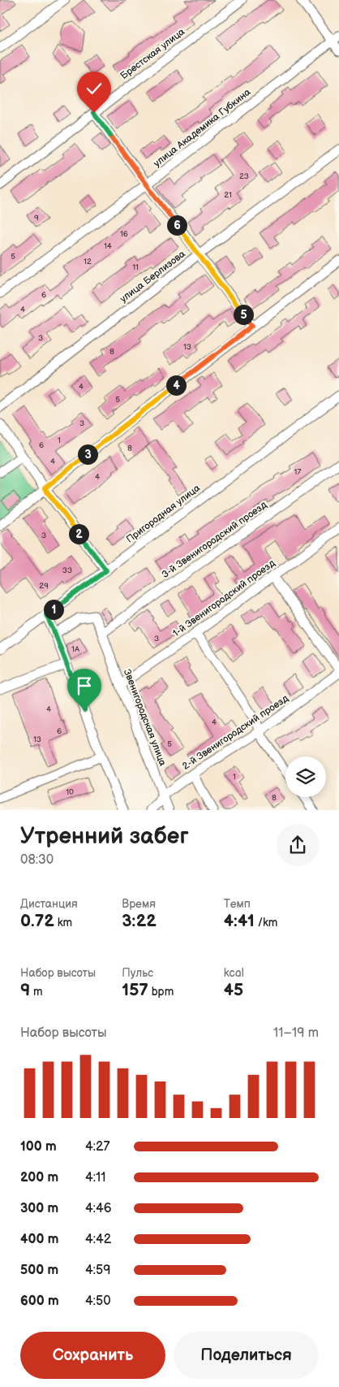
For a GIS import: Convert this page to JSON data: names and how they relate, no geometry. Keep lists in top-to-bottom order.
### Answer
{
  "streets": {
    "street": [
      "Брестская улица",
      "улица Академика Губкина",
      "улица Берлизова",
      "Пригородная улица",
      "3-й Звенигородский проезд",
      "1-й Звенигородский проезд",
      "Звенигородская улица",
      "2-й Звенигородский проезд"
    ]
  },
  "crossings": [
    ["3-й Звенигородский проезд", "Звенигородская улица"],
    ["1-й Звенигородский проезд", "Звенигородская улица"],
    ["Звенигородская улица", "2-й Звенигородский проезд"]
  ],
  "house_numbers": [
    "23",
    "21",
    "9",
    "16",
    "14",
    "5",
    "12",
    "11",
    "6",
    "4",
    "3",
    "13",
    "8",
    "4",
    "5",
    "3",
    "1",
    "6",
    "8",
    "4",
    "17",
    "4",
    "3",
    "33",
    "29",
    "3",
    "1А",
    "4",
    "4",
    "6",
    "13",
    "5",
    "1",
    "10",
    "8"
  ],
  "page": {
    "pins": [
      "6",
      "5",
      "4",
      "3",
      "2",
      "1"
    ],
    "heading": ["Утренний забег", "08:30"],
    "stats": [
      ["Дистанция", "0.72 km"],
      ["Время", "3:22"],
      ["Темп", "4:41 /km"],
      ["Набор высоты", "9 m"],
      ["Пульс", "157 bpm"],
      ["kcal", "45"]
    ],
    "chart": ["Набор высоты", "11–19 m"],
    "list": [
      {
        "name": "100 m",
        "note": "4:27"
      },
      {
        "name": "200 m",
        "note": "4:11"
      },
      {
        "name": "300 m",
        "note": "4:46"
      },
      {
        "name": "400 m",
        "note": "4:42"
      },
      {
        "name": "500 m",
        "note": "4:59"
      },
      {
        "name": "600 m",
        "note": "4:50"
      }
    ],
    "buttons": ["Сохранить", "Поделиться"]
  }
}
